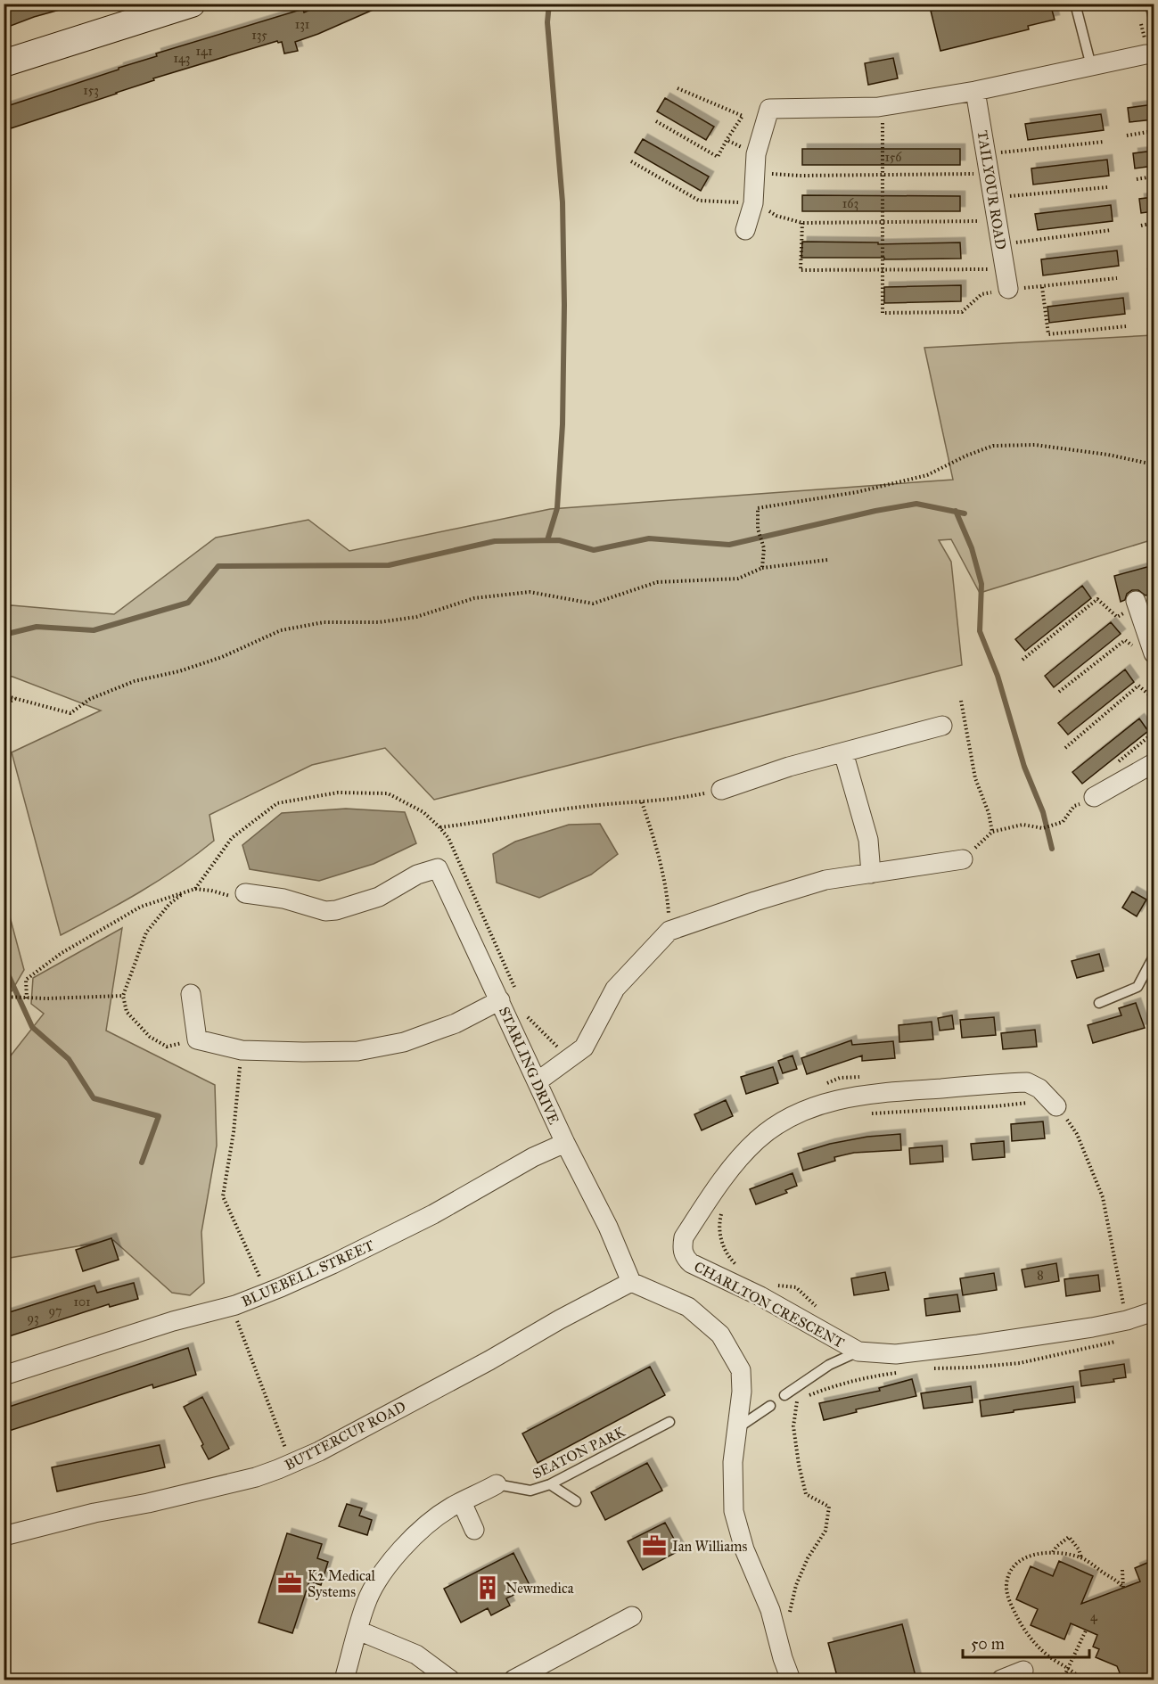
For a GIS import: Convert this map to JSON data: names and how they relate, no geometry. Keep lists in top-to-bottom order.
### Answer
{
  "streets": {
    "street": [
      "TAILYOUR ROAD",
      "STARLING DRIVE",
      "BLUEBELL STREET",
      "CHARLTON CRESCENT",
      "BUTTERCUP ROAD"
    ],
    "lane": ["SEATON PARK"]
  },
  "crossings": [
    ["STARLING DRIVE", "BLUEBELL STREET"],
    ["STARLING DRIVE", "BUTTERCUP ROAD"]
  ],
  "places": {
    "office": ["Ian Williams", "K2 Medical Systems"],
    "building": ["Newmedica"]
  },
  "house_numbers": [
    "131",
    "135",
    "141",
    "143",
    "153",
    "156",
    "163",
    "8",
    "101",
    "97",
    "93",
    "4"
  ],
  "scale_bar": "50 m"
}
